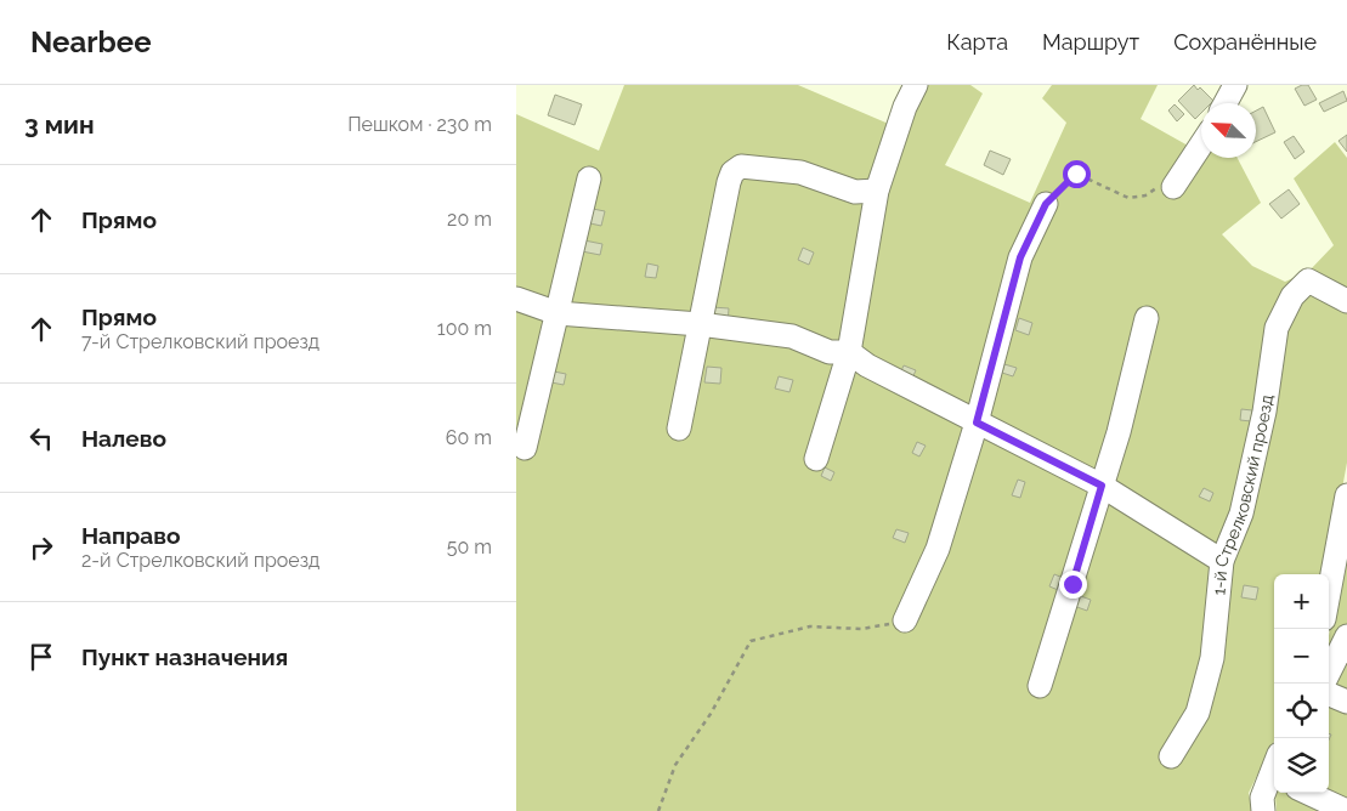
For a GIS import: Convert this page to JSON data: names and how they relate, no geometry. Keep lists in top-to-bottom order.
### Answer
{
  "streets": {
    "street": ["1-й Стрелковский проезд"]
  },
  "north": "top left",
  "page": {
    "header": "Nearbee",
    "nav": ["Карта", "Маршрут", "Сохранённые"],
    "heading": ["3 мин", "Пешком · 230 m"],
    "list": [
      ["Прямо", "20 m"],
      ["Прямо", "7-й Стрелковский проезд", "100 m"],
      ["Налево", "60 m"],
      ["Направо", "2-й Стрелковский проезд", "50 m"],
      "Пункт назначения"
    ],
    "map_buttons": ["+", "−"]
  }
}
